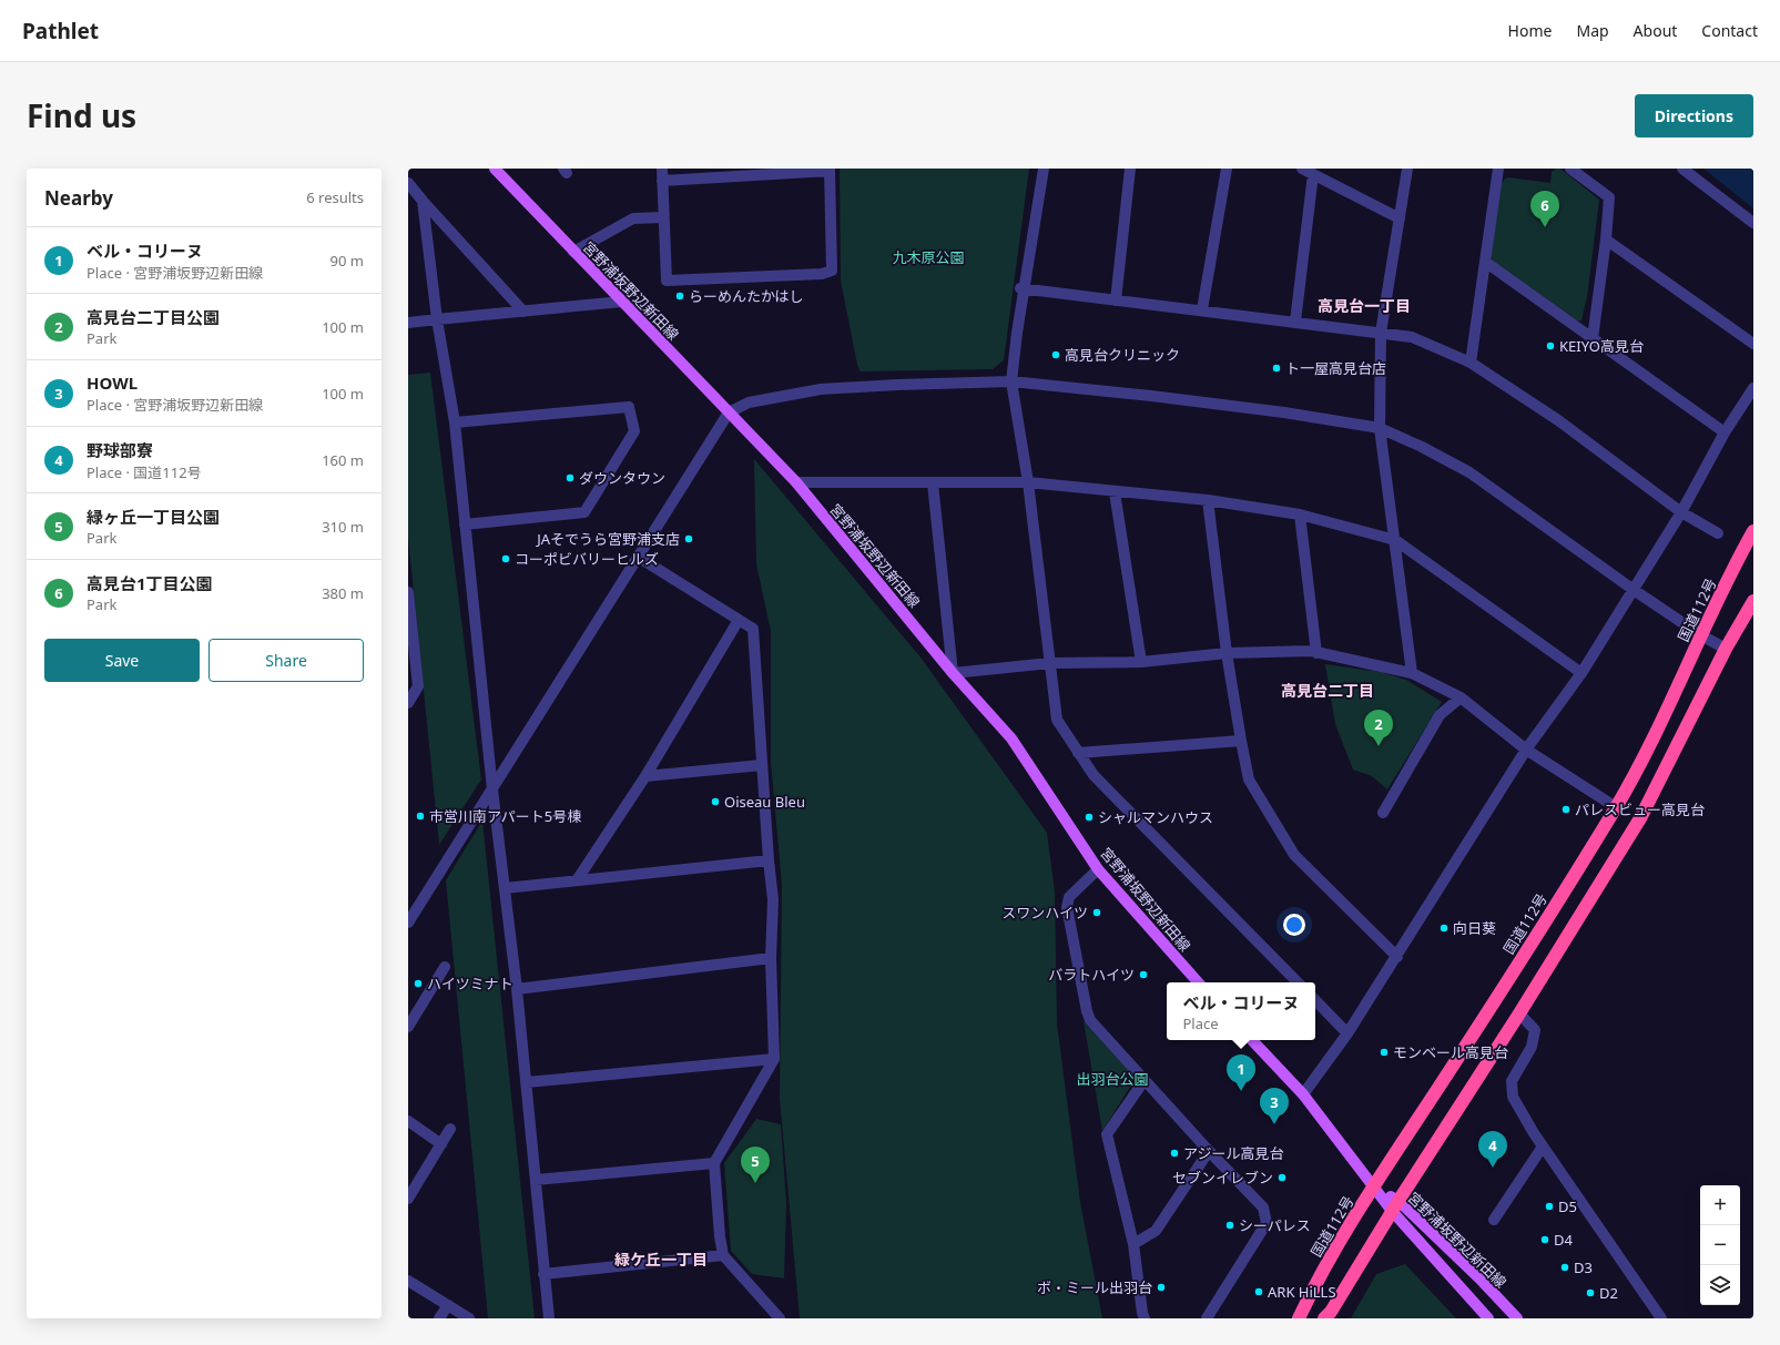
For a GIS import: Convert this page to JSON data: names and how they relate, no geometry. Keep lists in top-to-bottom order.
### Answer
{
  "streets": {
    "highway": ["国道112号"],
    "main road": ["宮野浦坂野辺新田線"]
  },
  "crossings": [
    ["宮野浦坂野辺新田線", "国道112号"]
  ],
  "districts": ["高見台一丁目", "高見台二丁目", "緑ケ丘一丁目"],
  "parks": ["九木原公園", "出羽台公園"],
  "places": [
    "らーめんたかはし",
    "KEIYO高見台",
    "高見台クリニック",
    "ト一屋高見台店",
    "ダウンタウン",
    "JAそでうら宮野浦支店",
    "コーポビバリーヒルズ",
    "Oiseau Bleu",
    "パレスビュー高見台",
    "市営川南アパート5号棟",
    "シャルマンハウス",
    "スワンハイツ",
    "向日葵",
    "バラトハイツ",
    "ハイツミナト",
    "モンベール高見台",
    "アジール高見台",
    "セブンイレブン",
    "D5",
    "シーパレス",
    "D4",
    "D3",
    "ボ・ミール出羽台",
    "ARK HiLLS",
    "D2"
  ],
  "page": {
    "header": "Pathlet",
    "nav": [
      "Home",
      "Map",
      "About",
      "Contact"
    ],
    "title": "Find us",
    "buttons": [
      "Directions",
      ["Save", "Share"]
    ],
    "heading": ["Nearby", "6 results"],
    "pins": [
      "6",
      "2",
      "1",
      "3",
      "4",
      "5"
    ],
    "list": [
      {
        "mark": "1",
        "name": "ベル・コリーヌ",
        "note": "Place · 宮野浦坂野辺新田線",
        "value": "90 m"
      },
      {
        "mark": "2",
        "name": "高見台二丁目公園",
        "note": "Park",
        "value": "100 m"
      },
      {
        "mark": "3",
        "name": "HOWL",
        "note": "Place · 宮野浦坂野辺新田線",
        "value": "100 m"
      },
      {
        "mark": "4",
        "name": "野球部寮",
        "note": "Place · 国道112号",
        "value": "160 m"
      },
      {
        "mark": "5",
        "name": "緑ヶ丘一丁目公園",
        "note": "Park",
        "value": "310 m"
      },
      {
        "mark": "6",
        "name": "高見台1丁目公園",
        "note": "Park",
        "value": "380 m"
      }
    ],
    "popup": ["ベル・コリーヌ", "Place"],
    "map_buttons": ["+", "−"]
  }
}
